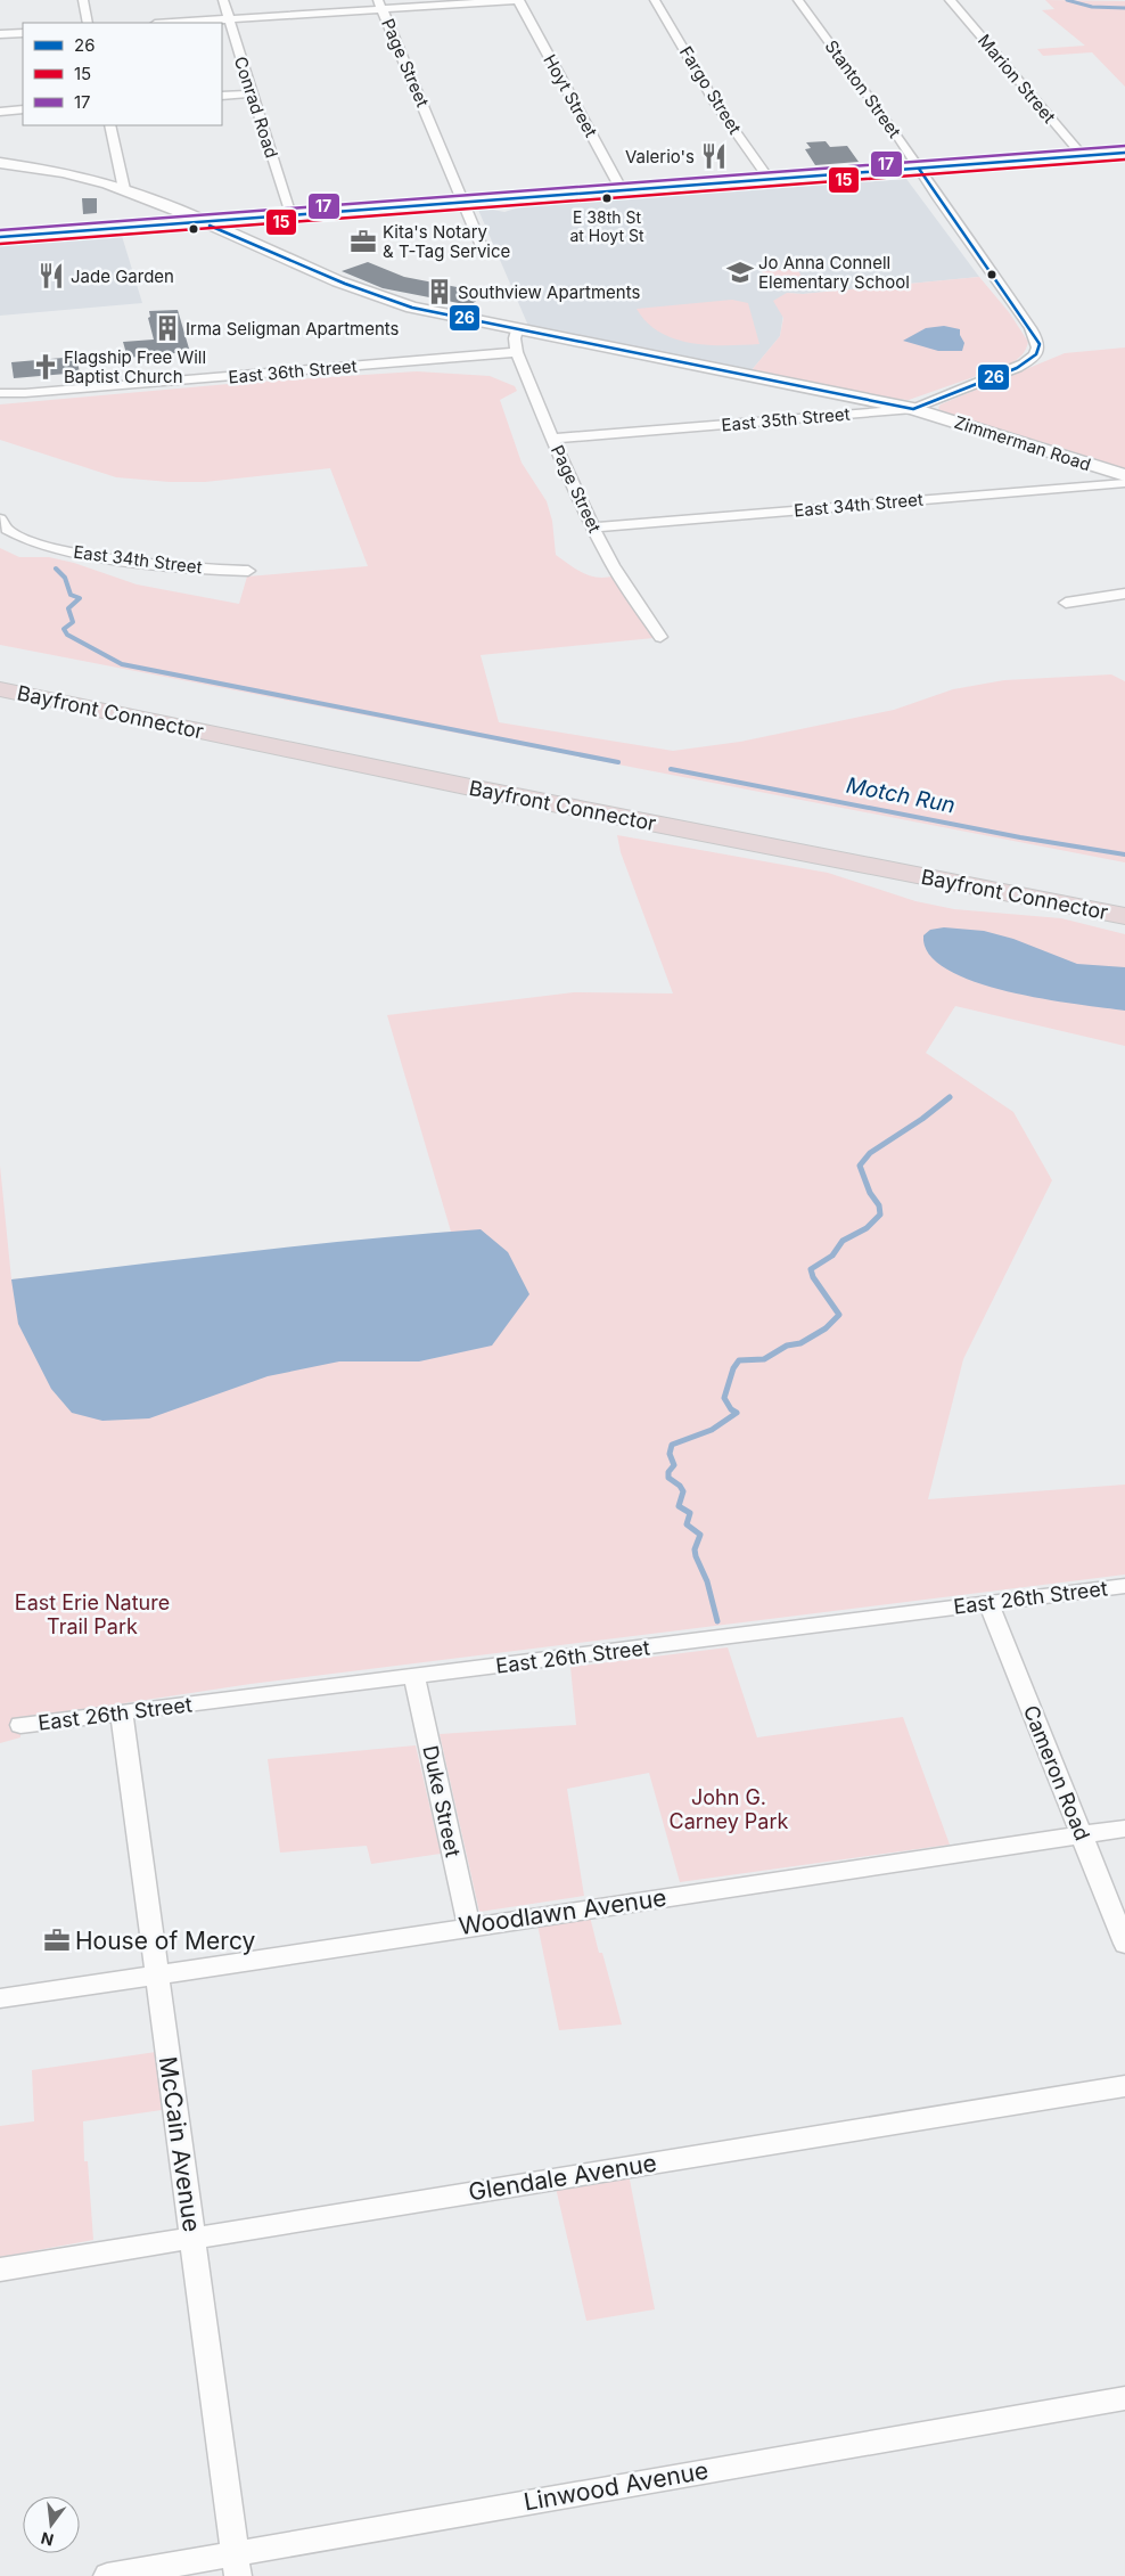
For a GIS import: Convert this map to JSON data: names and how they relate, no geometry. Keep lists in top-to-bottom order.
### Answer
{
  "streets": {
    "highway": ["Bayfront Connector"],
    "street": [
      "Page Street",
      "Marion Street",
      "Stanton Street",
      "Fargo Street",
      "Hoyt Street",
      "Conrad Road",
      "East 36th Street",
      "East 35th Street",
      "Zimmerman Road",
      "East 34th Street",
      "East 26th Street",
      "Cameron Road",
      "Duke Street",
      "Woodlawn Avenue",
      "McCain Avenue",
      "Glendale Avenue",
      "Linwood Avenue"
    ]
  },
  "crossings": [
    ["Page Street", "East 36th Street"],
    ["Page Street", "East 35th Street"],
    ["Page Street", "Zimmerman Road"],
    ["Page Street", "East 34th Street"],
    ["Stanton Street", "East 35th Street"],
    ["East 35th Street", "Zimmerman Road"],
    ["East 26th Street", "Cameron Road"],
    ["East 26th Street", "Duke Street"],
    ["East 26th Street", "McCain Avenue"],
    ["Cameron Road", "Woodlawn Avenue"],
    ["Duke Street", "Woodlawn Avenue"],
    ["Woodlawn Avenue", "McCain Avenue"],
    ["McCain Avenue", "Glendale Avenue"],
    ["McCain Avenue", "Linwood Avenue"]
  ],
  "water": ["Motch Run"],
  "parks": ["East Erie Nature Trail Park", "John G. Carney Park"],
  "places": {
    "restaurant": ["Valerio's", "Jade Garden"],
    "other": ["E 38th St at Hoyt St"],
    "office": ["Kita's Notary & T-Tag Service", "House of Mercy"],
    "school or university": ["Jo Anna Connell Elementary School"],
    "building": ["Southview Apartments", "Irma Seligman Apartments"],
    "church": ["Flagship Free Will Baptist Church"]
  },
  "lines": ["transit line 17", "transit line 26", "transit line 15"],
  "legend": ["26", "15", "17"],
  "north": "bottom"
}
